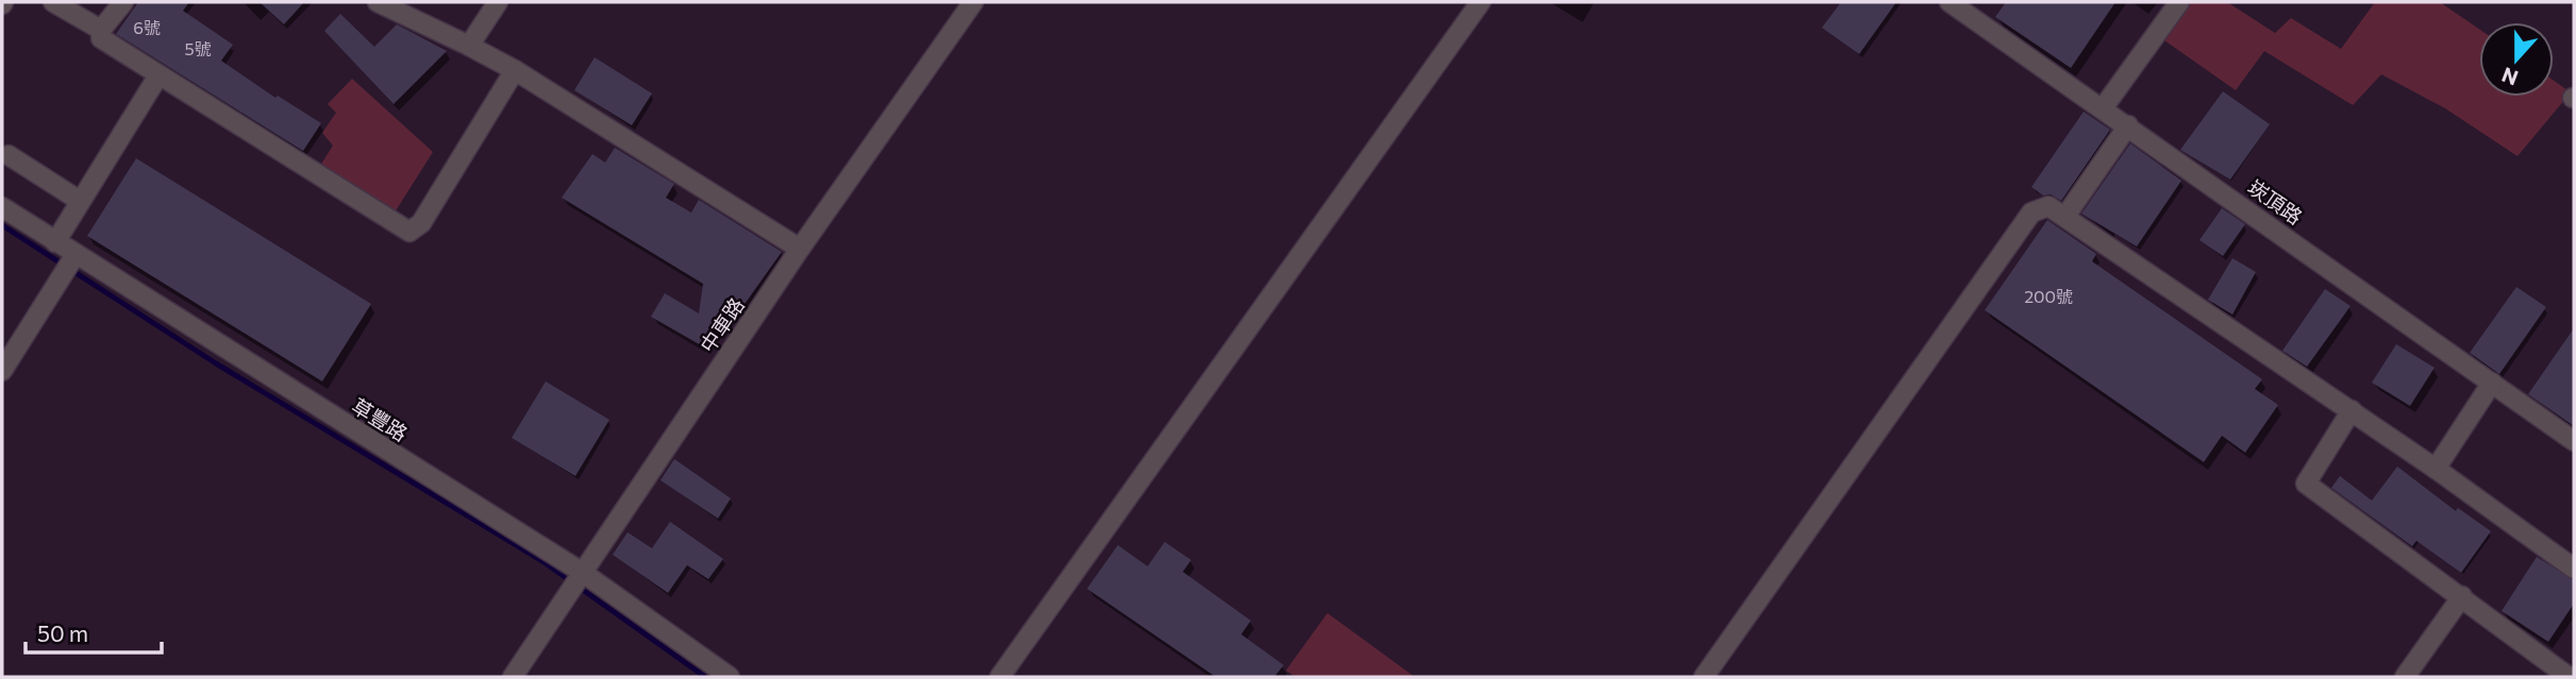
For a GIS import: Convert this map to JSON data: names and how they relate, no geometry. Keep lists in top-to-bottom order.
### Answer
{
  "streets": {
    "street": ["崁頂路", "中車路", "草豐路"]
  },
  "crossings": [
    ["中車路", "草豐路"]
  ],
  "house_numbers": ["6號", "5號", "200號"],
  "scale_bar": "50 m",
  "north": "bottom"
}
